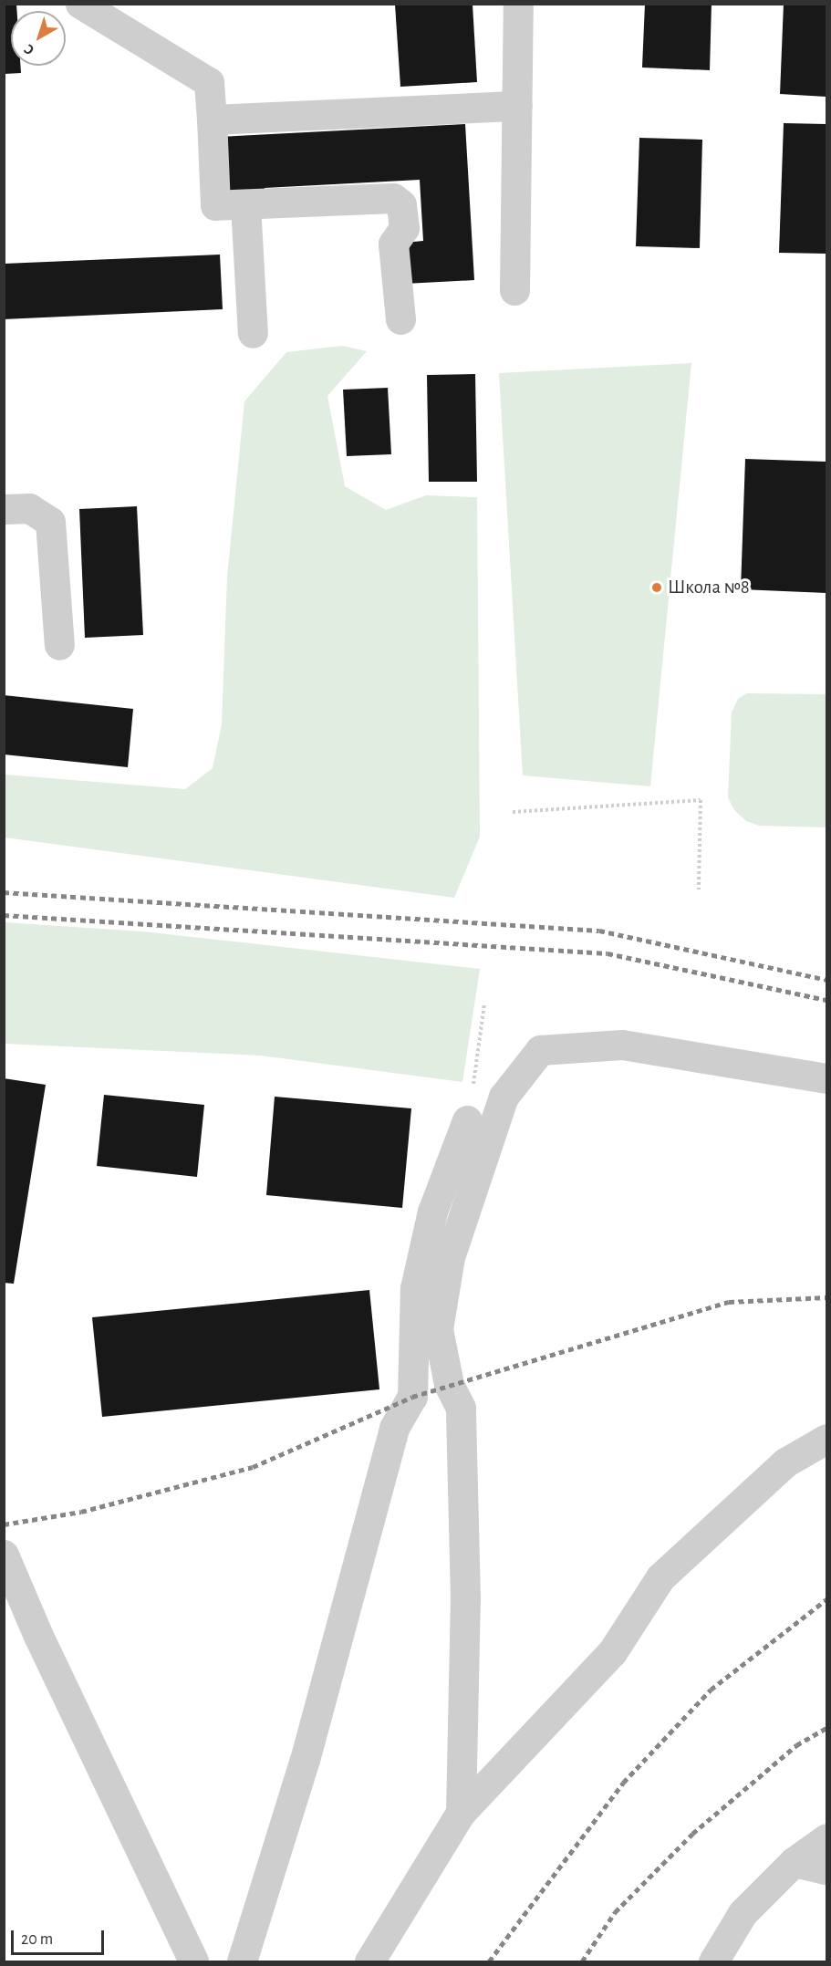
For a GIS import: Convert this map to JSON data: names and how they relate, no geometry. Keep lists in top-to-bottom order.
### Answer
{
  "places": ["Школа №8"],
  "scale_bar": "20 m",
  "north": "bottom left"
}
